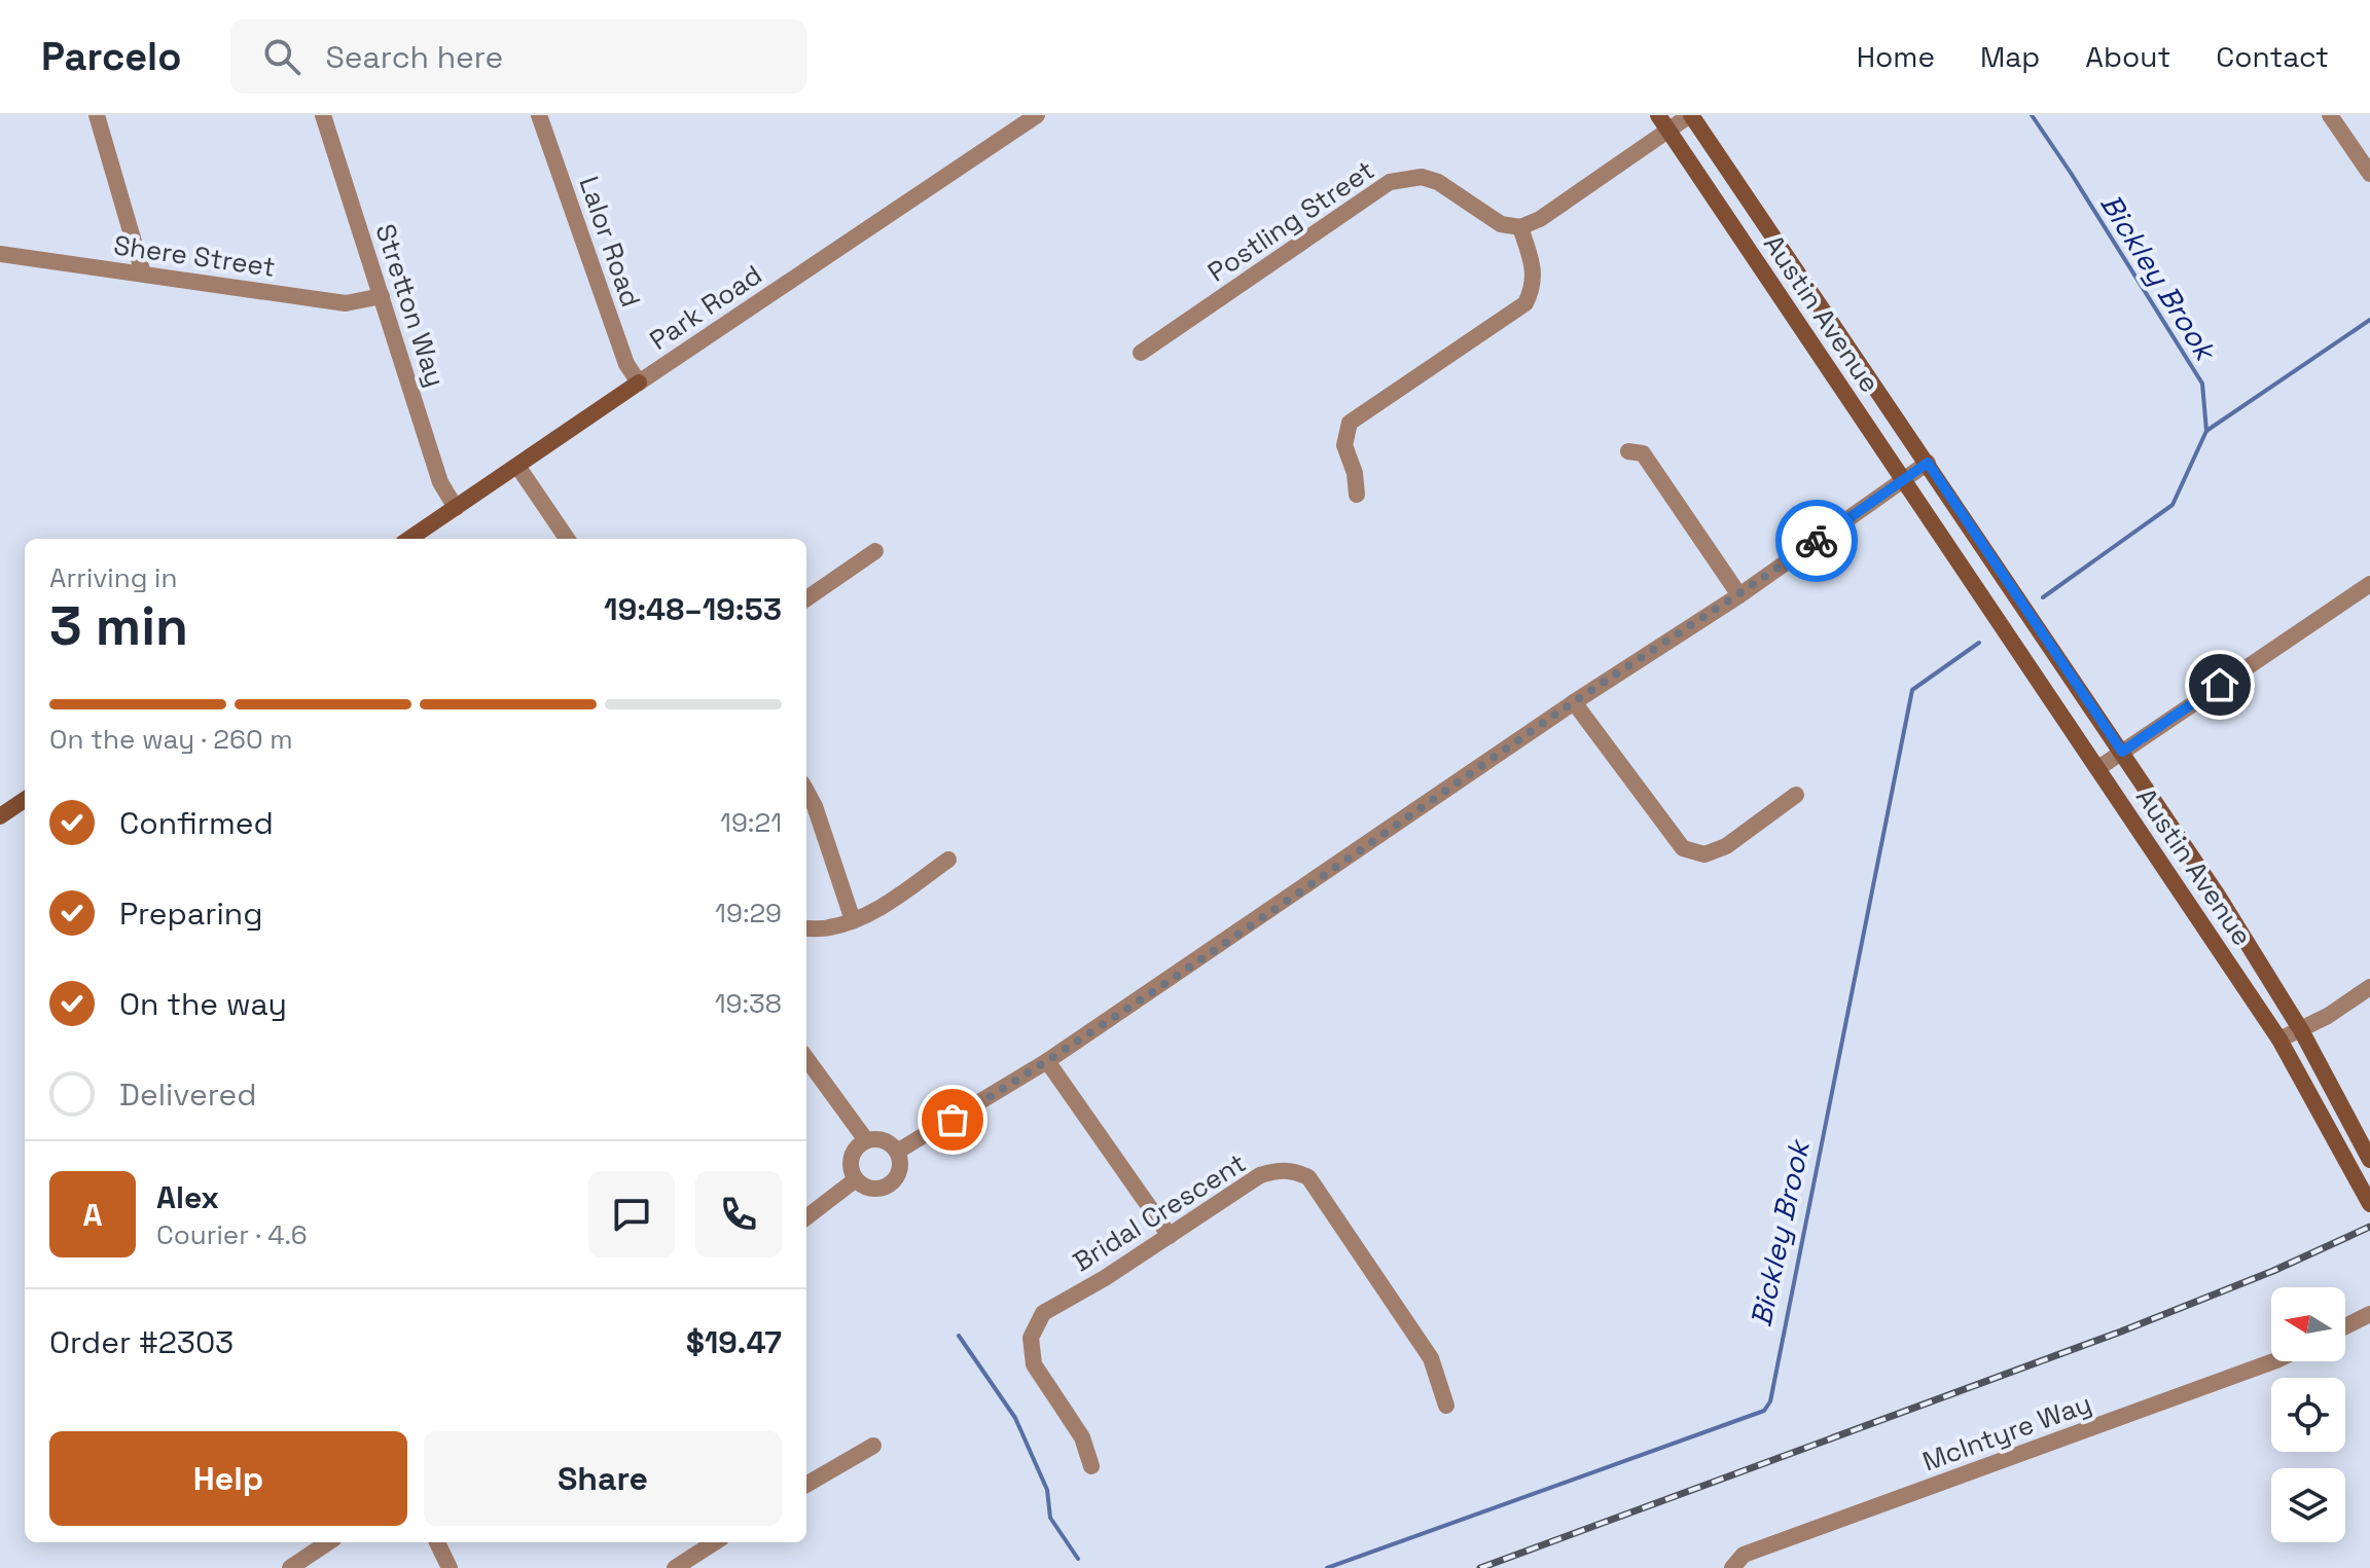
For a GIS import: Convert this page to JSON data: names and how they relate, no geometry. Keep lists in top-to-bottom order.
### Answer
{
  "streets": {
    "main road": ["Park Road", "Austin Avenue"],
    "street": [
      "Postling Street",
      "Lalor Road",
      "Shere Street",
      "Stretton Way",
      "Bridal Crescent",
      "McIntyre Way"
    ]
  },
  "crossings": [
    ["Lalor Road", "Park Road"],
    ["Shere Street", "Stretton Way"],
    ["Stretton Way", "Park Road"]
  ],
  "water": ["Bickley Brook"],
  "north": "left",
  "page": {
    "header": "Parcelo",
    "search": "Search here",
    "nav": [
      "Home",
      "Map",
      "About",
      "Contact"
    ],
    "heading": ["3 min", "Arriving in", "19:48–19:53"],
    "panel": [
      "Alex",
      "Courier · 4.6",
      "Order #2303",
      "$19.47"
    ],
    "bar": "On the way · 260 m",
    "list": [
      ["Confirmed", "19:21"],
      ["Preparing", "19:29"],
      ["On the way", "19:38"],
      "Delivered"
    ],
    "round": "A",
    "buttons": ["Help", "Share"]
  }
}
